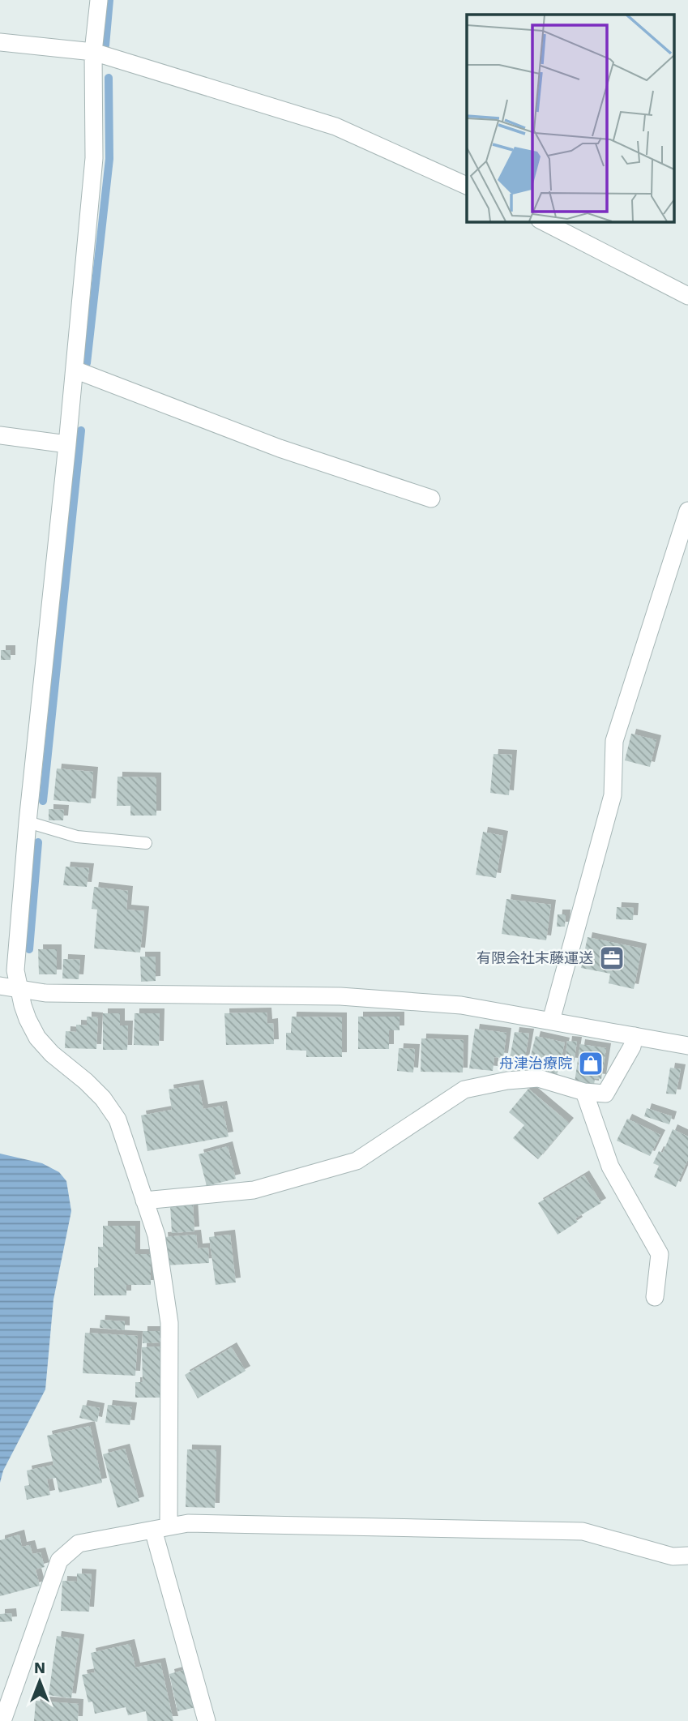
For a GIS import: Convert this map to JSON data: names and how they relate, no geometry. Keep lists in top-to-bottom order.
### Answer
{
  "places": {
    "office": ["有限会社末藤運送"],
    "shop": ["舟津治療院"]
  },
  "north": "top"
}
